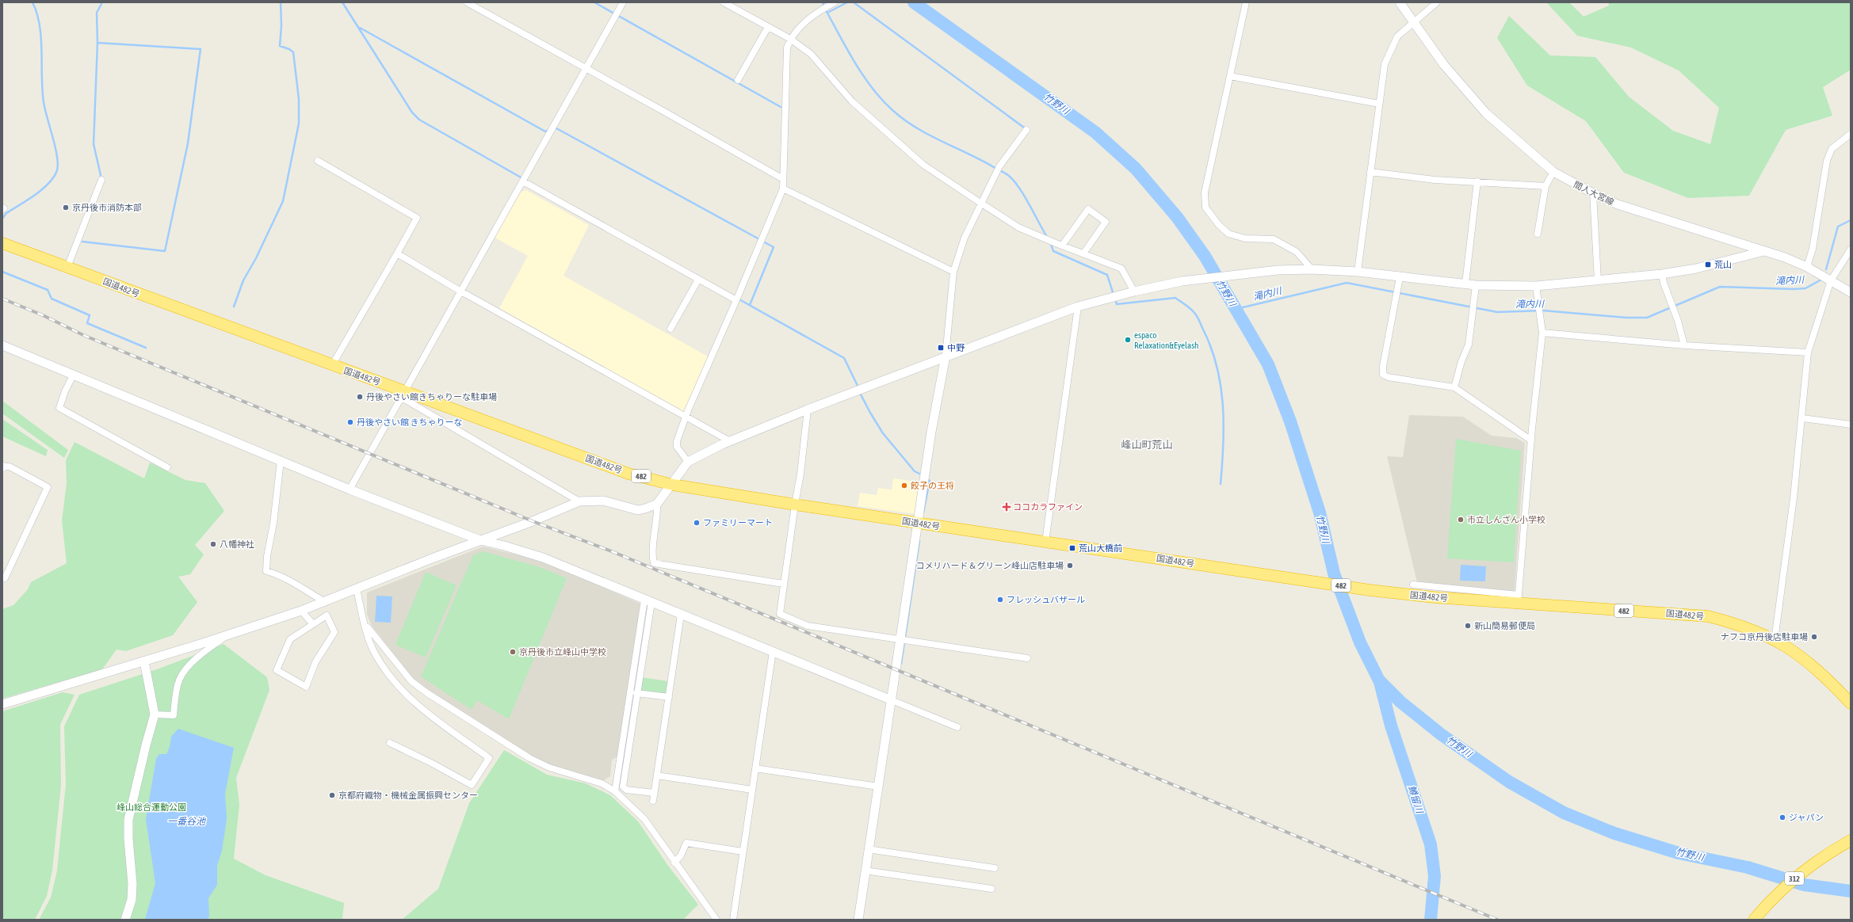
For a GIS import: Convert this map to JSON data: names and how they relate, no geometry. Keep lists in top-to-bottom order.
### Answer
{
  "streets": {
    "highway": ["国道482号", "482", "312"],
    "street": ["間人大宮線"]
  },
  "districts": ["峰山町荒山"],
  "water": [
    "竹野川",
    "滝内川",
    "鱒留川",
    "一番谷池"
  ],
  "parks": ["峰山総合運動公園"],
  "places": {
    "other": [
      "京丹後市消防本部",
      "espaco Relaxation&Eyelash",
      "丹後やさい館きちゃりーな駐車場",
      "丹後やさい館 きちゃりーな",
      "餃子の王将",
      "市立しんざん小学校",
      "ファミリーマート",
      "八幡神社",
      "コメリハード＆グリーン峰山店駐車場",
      "フレッシュバザール",
      "新山簡易郵便局",
      "ナフコ京丹後店駐車場",
      "京丹後市立峰山中学校",
      "京都府織物・機械金属振興センター",
      "ジャパン"
    ],
    "transit": ["荒山", "中野", "荒山大橋前"],
    "health": ["ココカラファイン"]
  }
}
